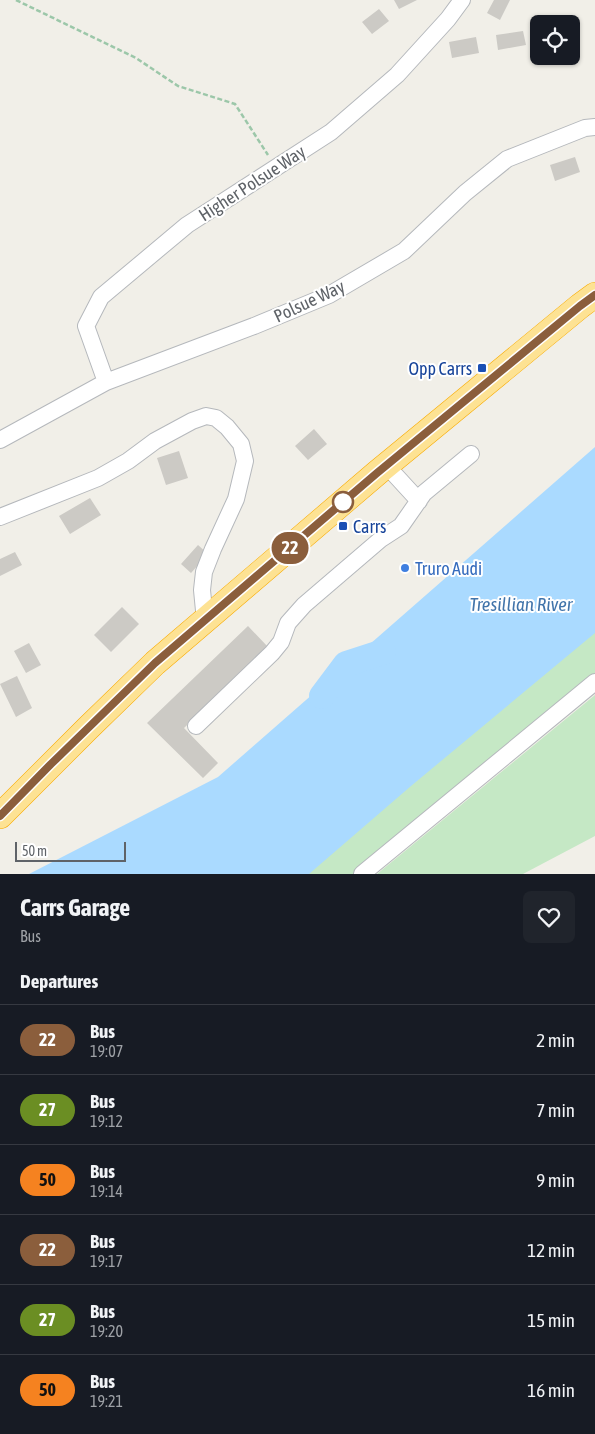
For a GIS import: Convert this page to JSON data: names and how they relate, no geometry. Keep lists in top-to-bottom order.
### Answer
{
  "streets": {
    "street": ["Higher Polsue Way", "Polsue Way"]
  },
  "crossings": [
    ["Higher Polsue Way", "Polsue Way"]
  ],
  "water": ["Tresillian River"],
  "places": {
    "transit": ["Opp Carrs", "Carrs"],
    "other": ["Truro Audi"]
  },
  "lines": ["bus line 22"],
  "scale_bar": "50 m",
  "page": {
    "on_map": "22",
    "scale": "50 m",
    "heading": [
      ["Carrs Garage", "Bus"],
      "Departures"
    ],
    "list": [
      {
        "mark": "22",
        "name": "Bus",
        "note": "19:07",
        "value": "2 min"
      },
      {
        "mark": "27",
        "name": "Bus",
        "note": "19:12",
        "value": "7 min"
      },
      {
        "mark": "50",
        "name": "Bus",
        "note": "19:14",
        "value": "9 min"
      },
      {
        "mark": "22",
        "name": "Bus",
        "note": "19:17",
        "value": "12 min"
      },
      {
        "mark": "27",
        "name": "Bus",
        "note": "19:20",
        "value": "15 min"
      },
      {
        "mark": "50",
        "name": "Bus",
        "note": "19:21",
        "value": "16 min"
      }
    ]
  }
}
